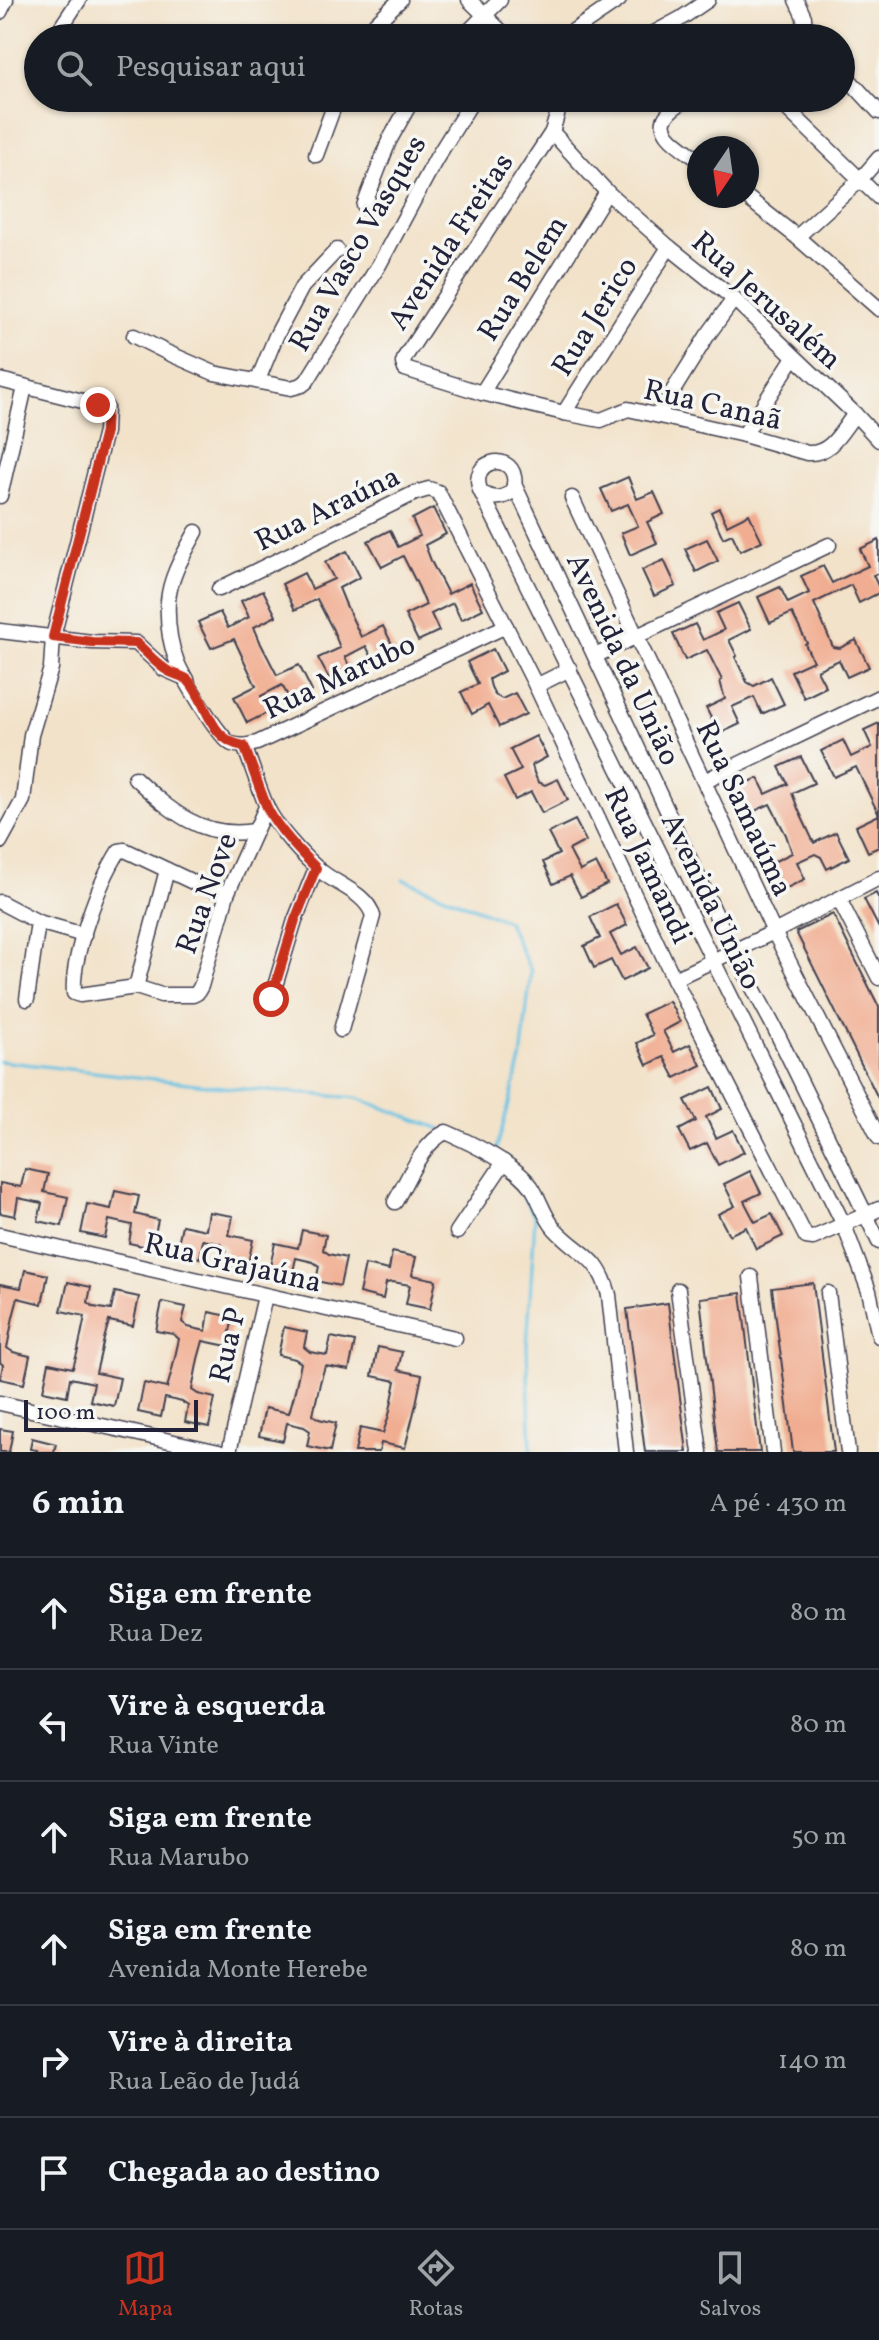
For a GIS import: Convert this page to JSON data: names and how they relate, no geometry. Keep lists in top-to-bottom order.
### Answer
{
  "streets": {
    "street": [
      "Avenida Freitas",
      "Rua Vasco Vasques",
      "Rua Belem",
      "Rua Jerusalém",
      "Rua Jerico",
      "Rua Canaã",
      "Rua Araúna",
      "Avenida da União",
      "Rua Marubo",
      "Rua Samaúma",
      "Rua Jamandi",
      "Rua Nove",
      "Avenida União",
      "Rua Grajaúna",
      "Rua P"
    ]
  },
  "crossings": [
    ["Avenida Freitas", "Rua Jerusalém"],
    ["Avenida Freitas", "Rua Canaã"],
    ["Rua Belem", "Rua Jerusalém"],
    ["Rua Belem", "Rua Canaã"],
    ["Rua Jerusalém", "Rua Jerico"],
    ["Rua Jerusalém", "Rua Canaã"],
    ["Rua Jerico", "Rua Canaã"],
    ["Rua Araúna", "Rua Jamandi"],
    ["Avenida da União", "Rua Jamandi"],
    ["Avenida da União", "Avenida União"],
    ["Rua Marubo", "Rua Jamandi"],
    ["Rua Jamandi", "Avenida União"],
    ["Rua Grajaúna", "Rua P"]
  ],
  "scale_bar": "100 m",
  "north": "bottom",
  "page": {
    "search": "Pesquisar aqui",
    "scale": "100 m",
    "heading": ["6 min", "A pé · 430 m"],
    "list": [
      ["Siga em frente", "Rua Dez", "80 m"],
      ["Vire à esquerda", "Rua Vinte", "80 m"],
      ["Siga em frente", "Rua Marubo", "50 m"],
      ["Siga em frente", "Avenida Monte Herebe", "80 m"],
      ["Vire à direita", "Rua Leão de Judá", "140 m"],
      "Chegada ao destino"
    ],
    "nav": ["Mapa", "Rotas", "Salvos"]
  }
}
